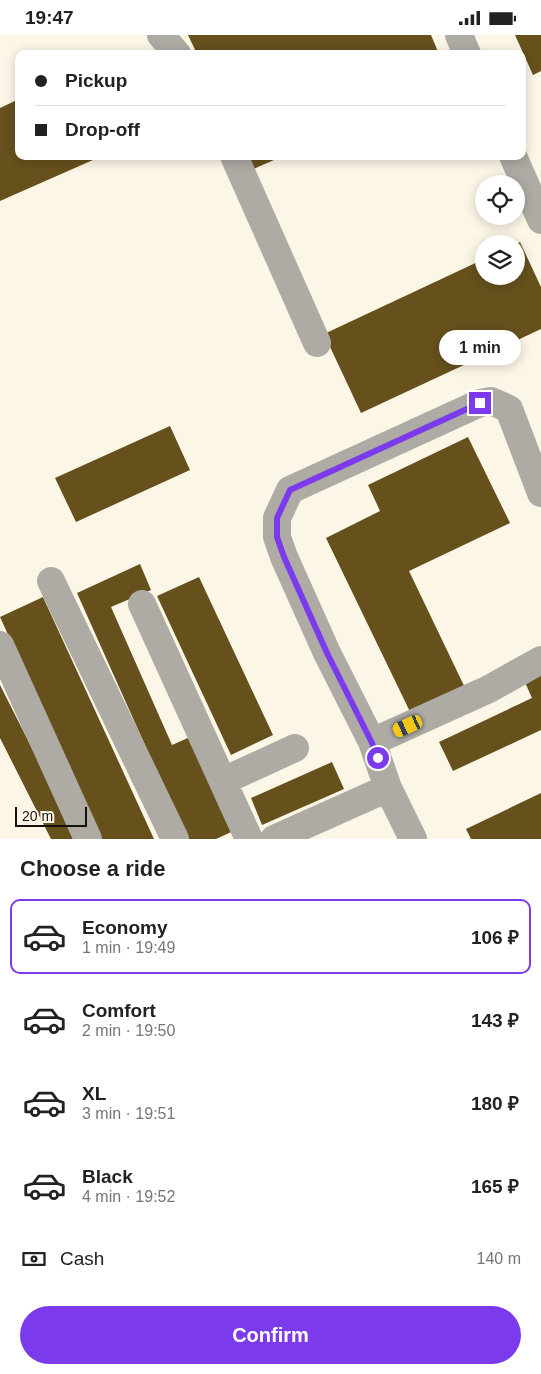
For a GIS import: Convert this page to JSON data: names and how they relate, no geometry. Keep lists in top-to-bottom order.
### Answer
{
  "scale_bar": "20 m",
  "page": {
    "status": "19:47",
    "banner": ["Pickup", "Drop-off"],
    "bubble": "1 min",
    "scale": "20 m",
    "heading": "Choose a ride",
    "list": [
      {
        "name": "Economy",
        "note": "1 min · 19:49",
        "value": "106 ₽"
      },
      {
        "name": "Comfort",
        "note": "2 min · 19:50",
        "value": "143 ₽"
      },
      {
        "name": "XL",
        "note": "3 min · 19:51",
        "value": "180 ₽"
      },
      {
        "name": "Black",
        "note": "4 min · 19:52",
        "value": "165 ₽"
      }
    ],
    "pay": ["Cash", "140 m"],
    "buttons": "Confirm"
  }
}
